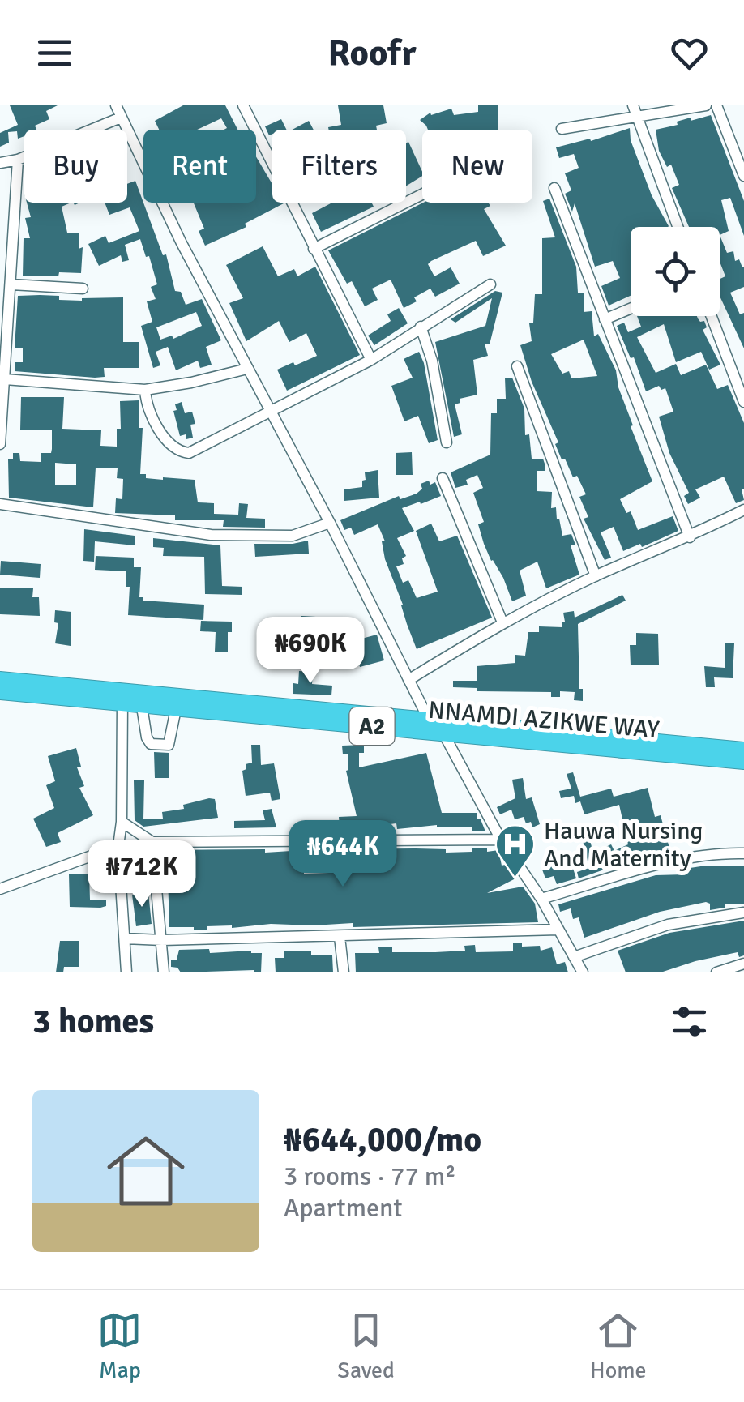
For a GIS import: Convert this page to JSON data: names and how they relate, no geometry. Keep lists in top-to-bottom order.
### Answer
{
  "streets": {
    "highway": ["NNAMDI AZIKWE WAY", "A2"]
  },
  "places": {
    "hospital": ["Hauwa Nursing And Maternity"]
  },
  "page": {
    "header": "Roofr",
    "chip": [
      "Buy",
      "Rent",
      "Filters",
      "New"
    ],
    "price": ["₦690K", "₦644K", "₦712K"],
    "heading": "3 homes",
    "list": [
      {
        "name": "₦644,000/mo",
        "note": "3 rooms · 77 m² · Apartment"
      }
    ],
    "tabs": ["Map", "Saved", "Home"]
  }
}
